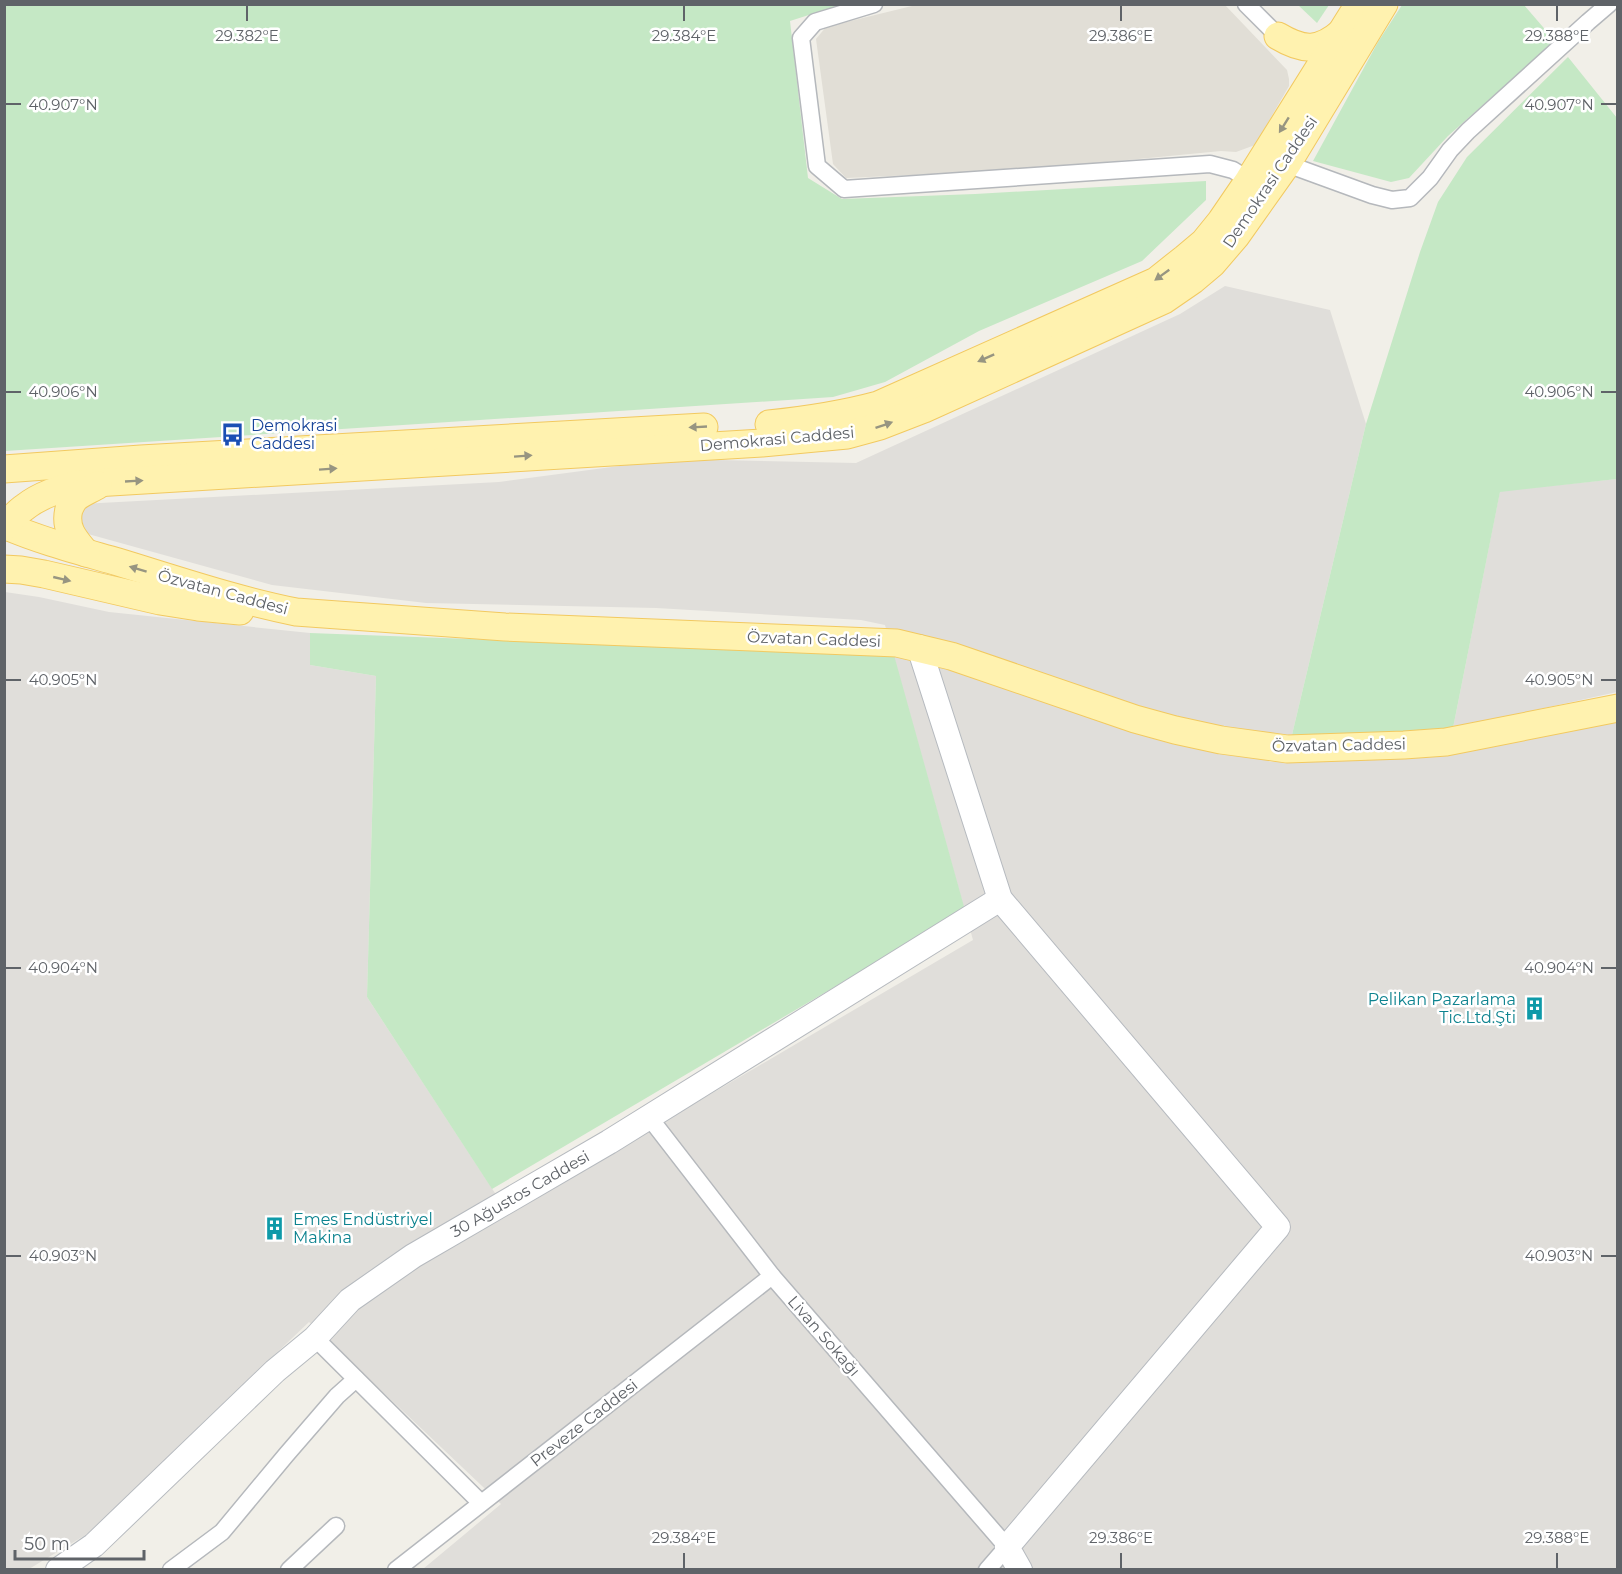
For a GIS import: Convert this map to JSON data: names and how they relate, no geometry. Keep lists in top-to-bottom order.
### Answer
{
  "streets": {
    "main road": ["Demokrasi Caddesi", "Özvatan Caddesi"],
    "street": ["30 Ağustos Caddesi", "Livan Sokağı", "Preveze Caddesi"]
  },
  "crossings": [
    ["Demokrasi Caddesi", "Özvatan Caddesi"],
    ["30 Ağustos Caddesi", "Livan Sokağı"],
    ["Livan Sokağı", "Preveze Caddesi"]
  ],
  "places": {
    "bus stop": ["Demokrasi Caddesi"],
    "building": ["Pelikan Pazarlama Tic.Ltd.Şti", "Emes Endüstriyel Makina"]
  },
  "scale_bar": "50 m",
  "coordinates": [
    "29.382°E",
    "29.384°E",
    "29.386°E",
    "29.388°E",
    "40.907°N",
    "40.906°N",
    "40.905°N",
    "40.904°N",
    "40.903°N"
  ]
}
